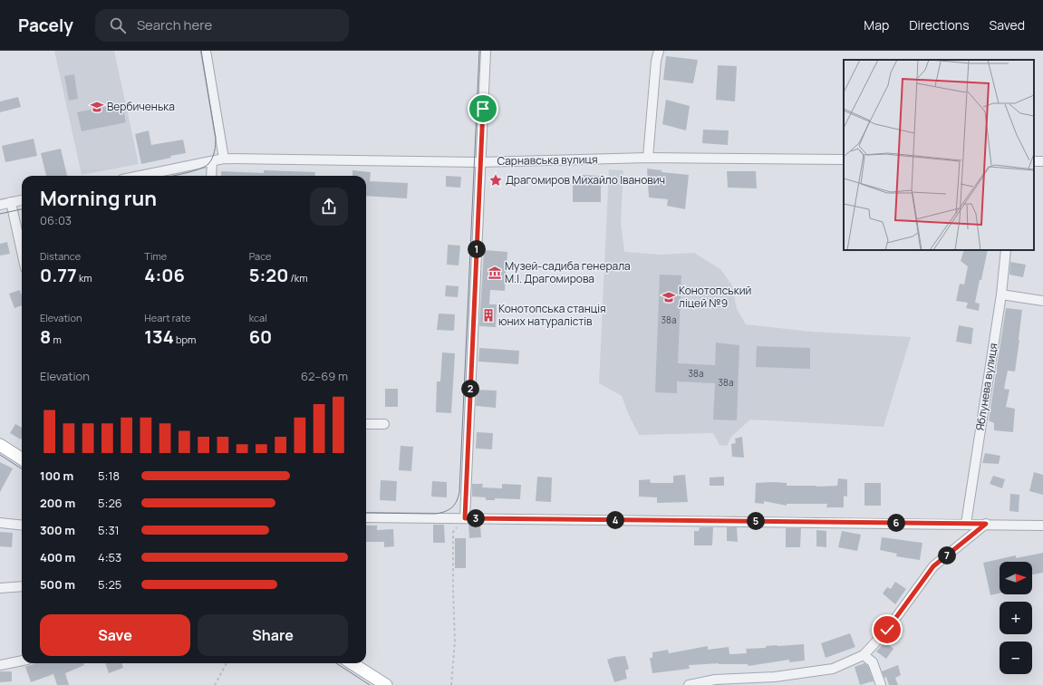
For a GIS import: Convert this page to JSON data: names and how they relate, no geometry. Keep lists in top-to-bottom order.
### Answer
{
  "streets": {
    "street": ["Сарнавська вулиця", "Яблунева вулиця"]
  },
  "places": {
    "school or university": ["Вербиченька", "Конотопський ліцей №9"],
    "place": ["Драгомиров Михайло Іванович"],
    "museum": ["Музей-садиба генерала М.І. Драгомирова"],
    "building": ["Конотопська станція юних натуралістів"]
  },
  "house_numbers": ["38а", "38а", "38а"],
  "north": "right",
  "page": {
    "header": "Pacely",
    "search": "Search here",
    "nav": ["Map", "Directions", "Saved"],
    "heading": ["Morning run", "06:03"],
    "stats": [
      ["Distance", "0.77 km"],
      ["Time", "4:06"],
      ["Pace", "5:20 /km"],
      ["Elevation", "8 m"],
      ["Heart rate", "134 bpm"],
      ["kcal", "60"]
    ],
    "pins": [
      "1",
      "2",
      "3",
      "4",
      "5",
      "6",
      "7"
    ],
    "chart": ["Elevation", "62–69 m"],
    "list": [
      {
        "name": "100 m",
        "note": "5:18"
      },
      {
        "name": "200 m",
        "note": "5:26"
      },
      {
        "name": "300 m",
        "note": "5:31"
      },
      {
        "name": "400 m",
        "note": "4:53"
      },
      {
        "name": "500 m",
        "note": "5:25"
      }
    ],
    "map_buttons": ["+", "−"],
    "buttons": ["Save", "Share"]
  }
}
